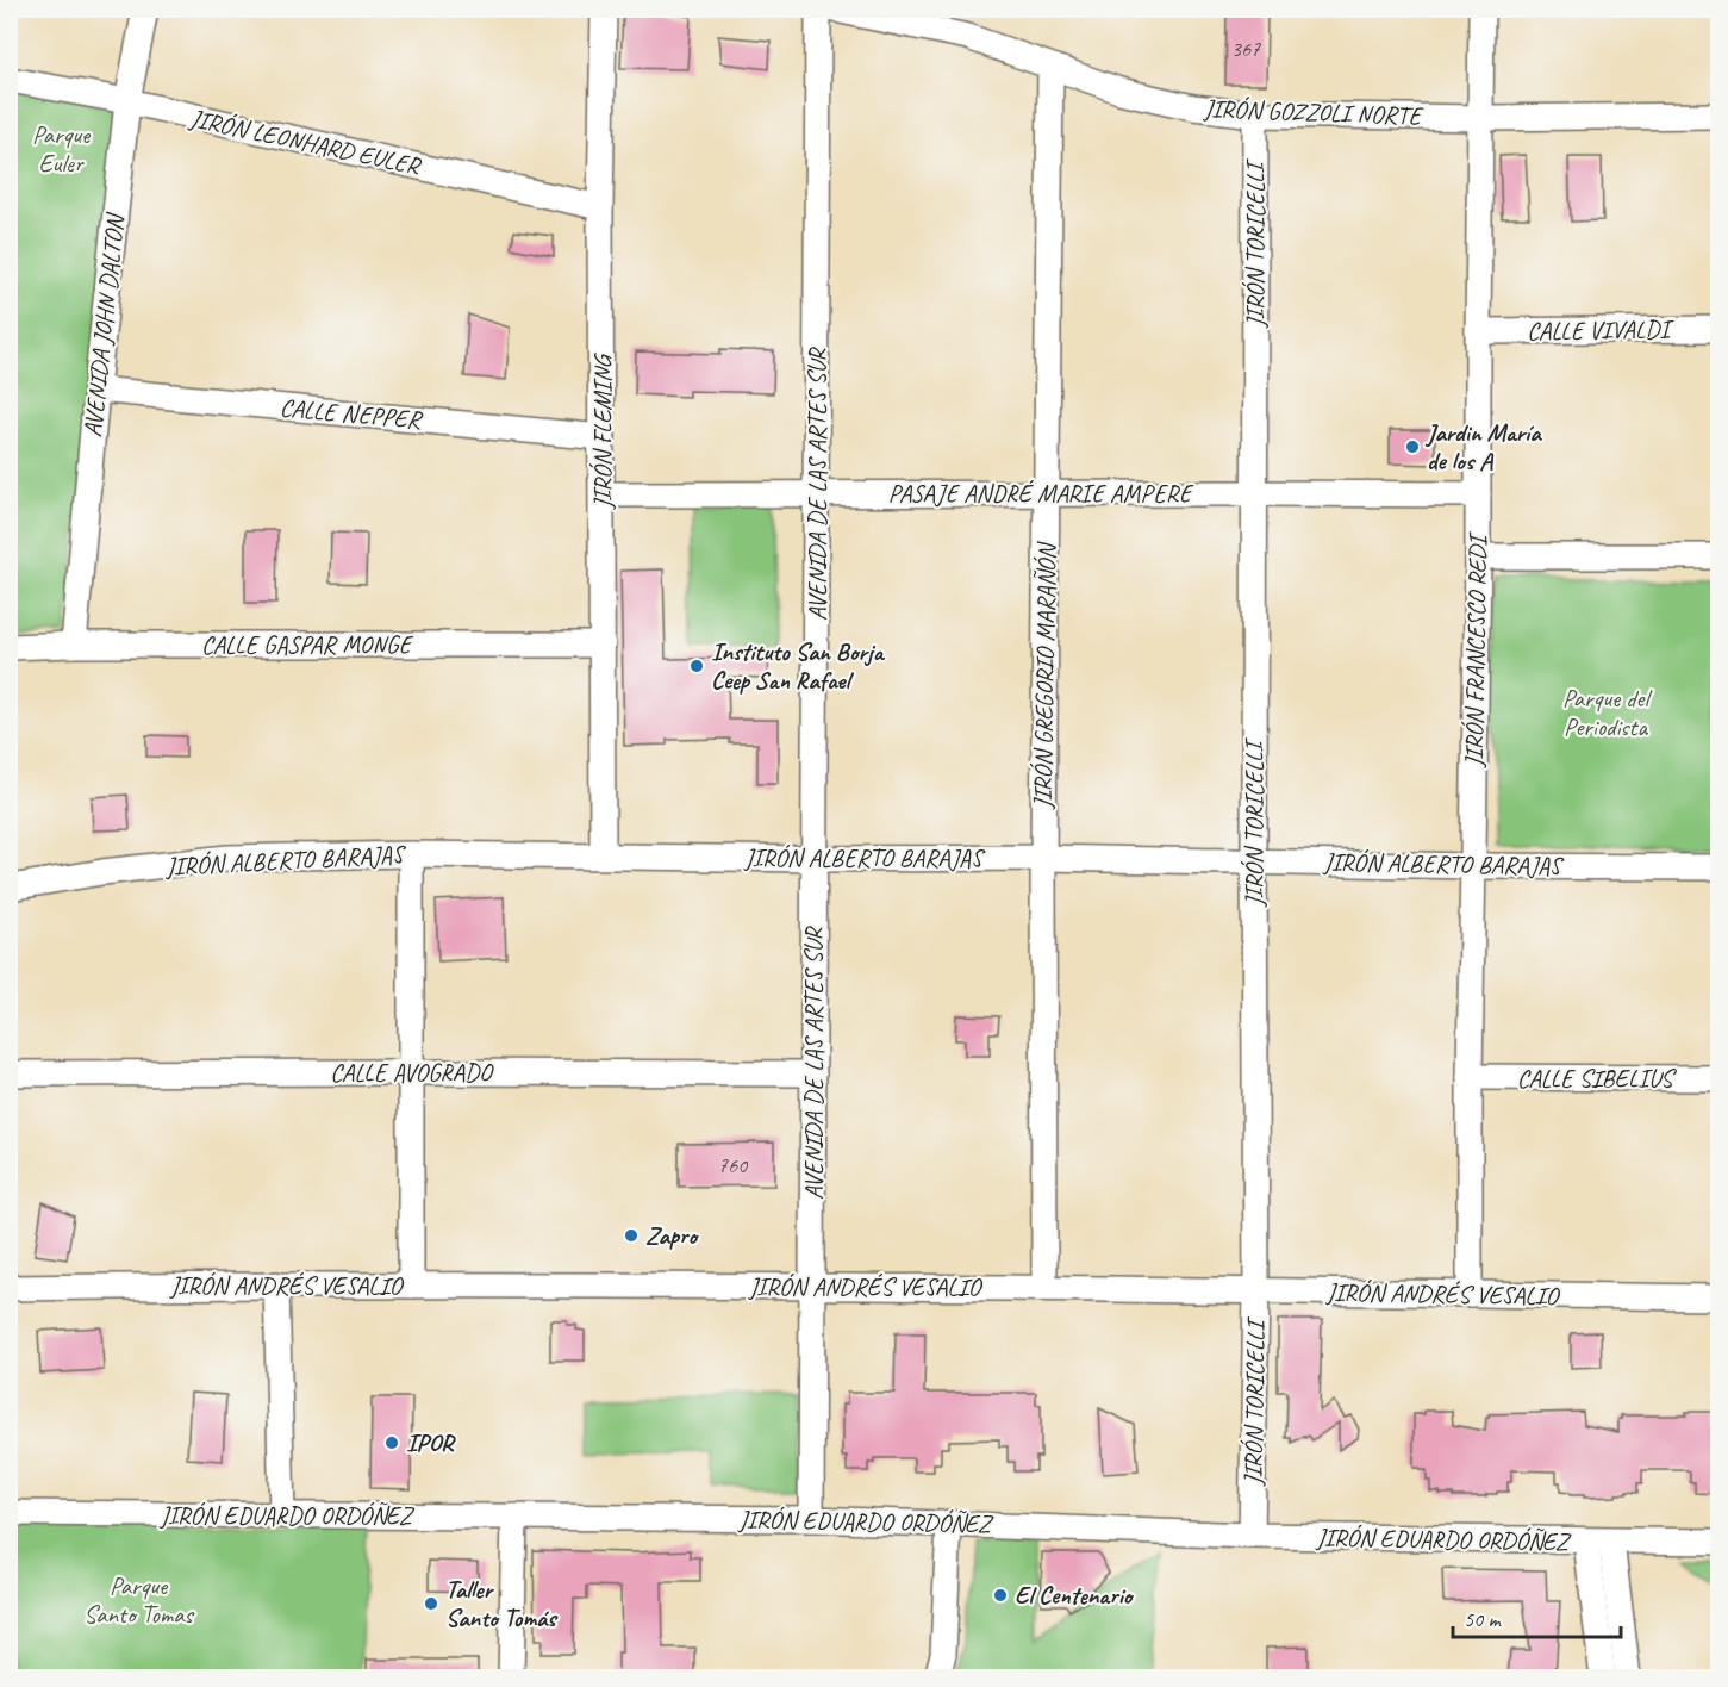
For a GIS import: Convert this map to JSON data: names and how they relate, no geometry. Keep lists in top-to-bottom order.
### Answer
{
  "streets": {
    "street": [
      "JIRÓN GOZZOLI NORTE",
      "JIRÓN LEONHARD EULER",
      "JIRÓN TORICELLI",
      "AVENIDA JOHN DALTON",
      "CALLE VIVALDI",
      "CALLE NEPPER",
      "JIRÓN FLEMING",
      "AVENIDA DE LAS ARTES SUR",
      "PASAJE ANDRÉ MARIE AMPERE",
      "CALLE GASPAR MONGE",
      "JIRÓN FRANCESCO REDI",
      "JIRÓN GREGORIO MARAÑÓN",
      "JIRÓN ALBERTO BARAJAS",
      "CALLE AVOGRADO",
      "CALLE SIBELIUS",
      "JIRÓN ANDRÉS VESALIO",
      "JIRÓN EDUARDO ORDÓÑEZ"
    ]
  },
  "crossings": [
    ["JIRÓN GOZZOLI NORTE", "JIRÓN TORICELLI"],
    ["JIRÓN GOZZOLI NORTE", "JIRÓN FRANCESCO REDI"],
    ["JIRÓN GOZZOLI NORTE", "JIRÓN GREGORIO MARAÑÓN"],
    ["JIRÓN LEONHARD EULER", "AVENIDA JOHN DALTON"],
    ["JIRÓN LEONHARD EULER", "JIRÓN FLEMING"],
    ["JIRÓN TORICELLI", "PASAJE ANDRÉ MARIE AMPERE"],
    ["JIRÓN TORICELLI", "JIRÓN ALBERTO BARAJAS"],
    ["JIRÓN TORICELLI", "JIRÓN ANDRÉS VESALIO"],
    ["JIRÓN TORICELLI", "JIRÓN EDUARDO ORDÓÑEZ"],
    ["AVENIDA JOHN DALTON", "CALLE NEPPER"],
    ["AVENIDA JOHN DALTON", "CALLE GASPAR MONGE"],
    ["CALLE VIVALDI", "JIRÓN FRANCESCO REDI"],
    ["CALLE NEPPER", "JIRÓN FLEMING"],
    ["JIRÓN FLEMING", "PASAJE ANDRÉ MARIE AMPERE"],
    ["JIRÓN FLEMING", "CALLE GASPAR MONGE"],
    ["JIRÓN FLEMING", "JIRÓN ALBERTO BARAJAS"],
    ["AVENIDA DE LAS ARTES SUR", "PASAJE ANDRÉ MARIE AMPERE"],
    ["AVENIDA DE LAS ARTES SUR", "JIRÓN ALBERTO BARAJAS"],
    ["AVENIDA DE LAS ARTES SUR", "CALLE AVOGRADO"],
    ["AVENIDA DE LAS ARTES SUR", "JIRÓN ANDRÉS VESALIO"],
    ["AVENIDA DE LAS ARTES SUR", "JIRÓN EDUARDO ORDÓÑEZ"],
    ["PASAJE ANDRÉ MARIE AMPERE", "JIRÓN FRANCESCO REDI"],
    ["PASAJE ANDRÉ MARIE AMPERE", "JIRÓN GREGORIO MARAÑÓN"],
    ["JIRÓN FRANCESCO REDI", "JIRÓN ALBERTO BARAJAS"],
    ["JIRÓN FRANCESCO REDI", "CALLE SIBELIUS"],
    ["JIRÓN FRANCESCO REDI", "JIRÓN ANDRÉS VESALIO"],
    ["JIRÓN GREGORIO MARAÑÓN", "JIRÓN ALBERTO BARAJAS"],
    ["JIRÓN GREGORIO MARAÑÓN", "JIRÓN ANDRÉS VESALIO"]
  ],
  "parks": ["Parque Euler", "Parque del Periodista", "Parque Santo Tomas"],
  "places": [
    "Jardin María de los A",
    "Instituto San Borja Ceep San Rafael",
    "Zapro",
    "IPOR",
    "El Centenario",
    "Taller Santo Tomás"
  ],
  "house_numbers": ["367", "760"],
  "scale_bar": "50 m"
}
